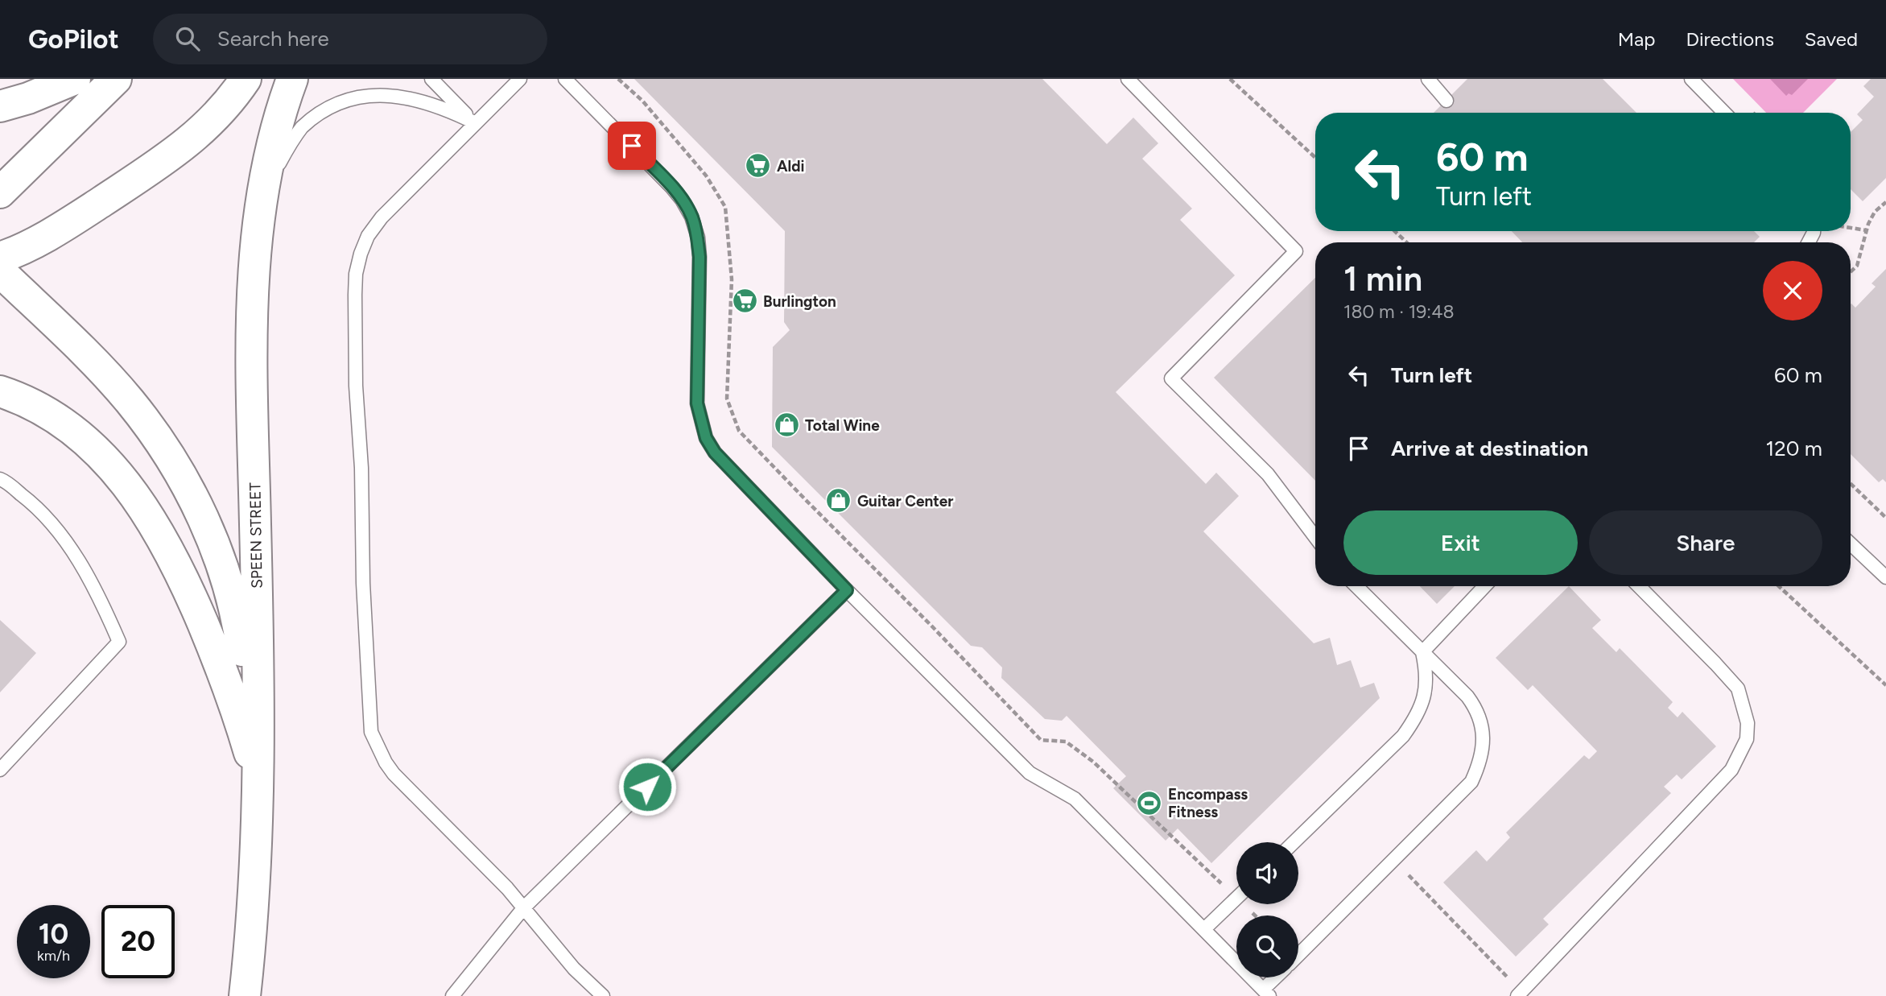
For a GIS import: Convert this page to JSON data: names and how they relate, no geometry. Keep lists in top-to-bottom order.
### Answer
{
  "streets": {
    "main road": ["SPEEN STREET"]
  },
  "places": {
    "supermarket": ["Aldi", "Burlington"],
    "shop": ["Total Wine", "Guitar Center"],
    "sports": ["Encompass Fitness"]
  },
  "page": {
    "header": "GoPilot",
    "search": "Search here",
    "nav": ["Map", "Directions", "Saved"],
    "turn": ["60 m", "Turn left"],
    "heading": ["1 min", "180 m · 19:48"],
    "list": [
      {
        "name": "Turn left",
        "value": "60 m"
      },
      {
        "name": "Arrive at destination",
        "value": "120 m"
      }
    ],
    "buttons": ["Exit", "Share"],
    "speed": "10 km/h",
    "limit": "20"
  }
}
